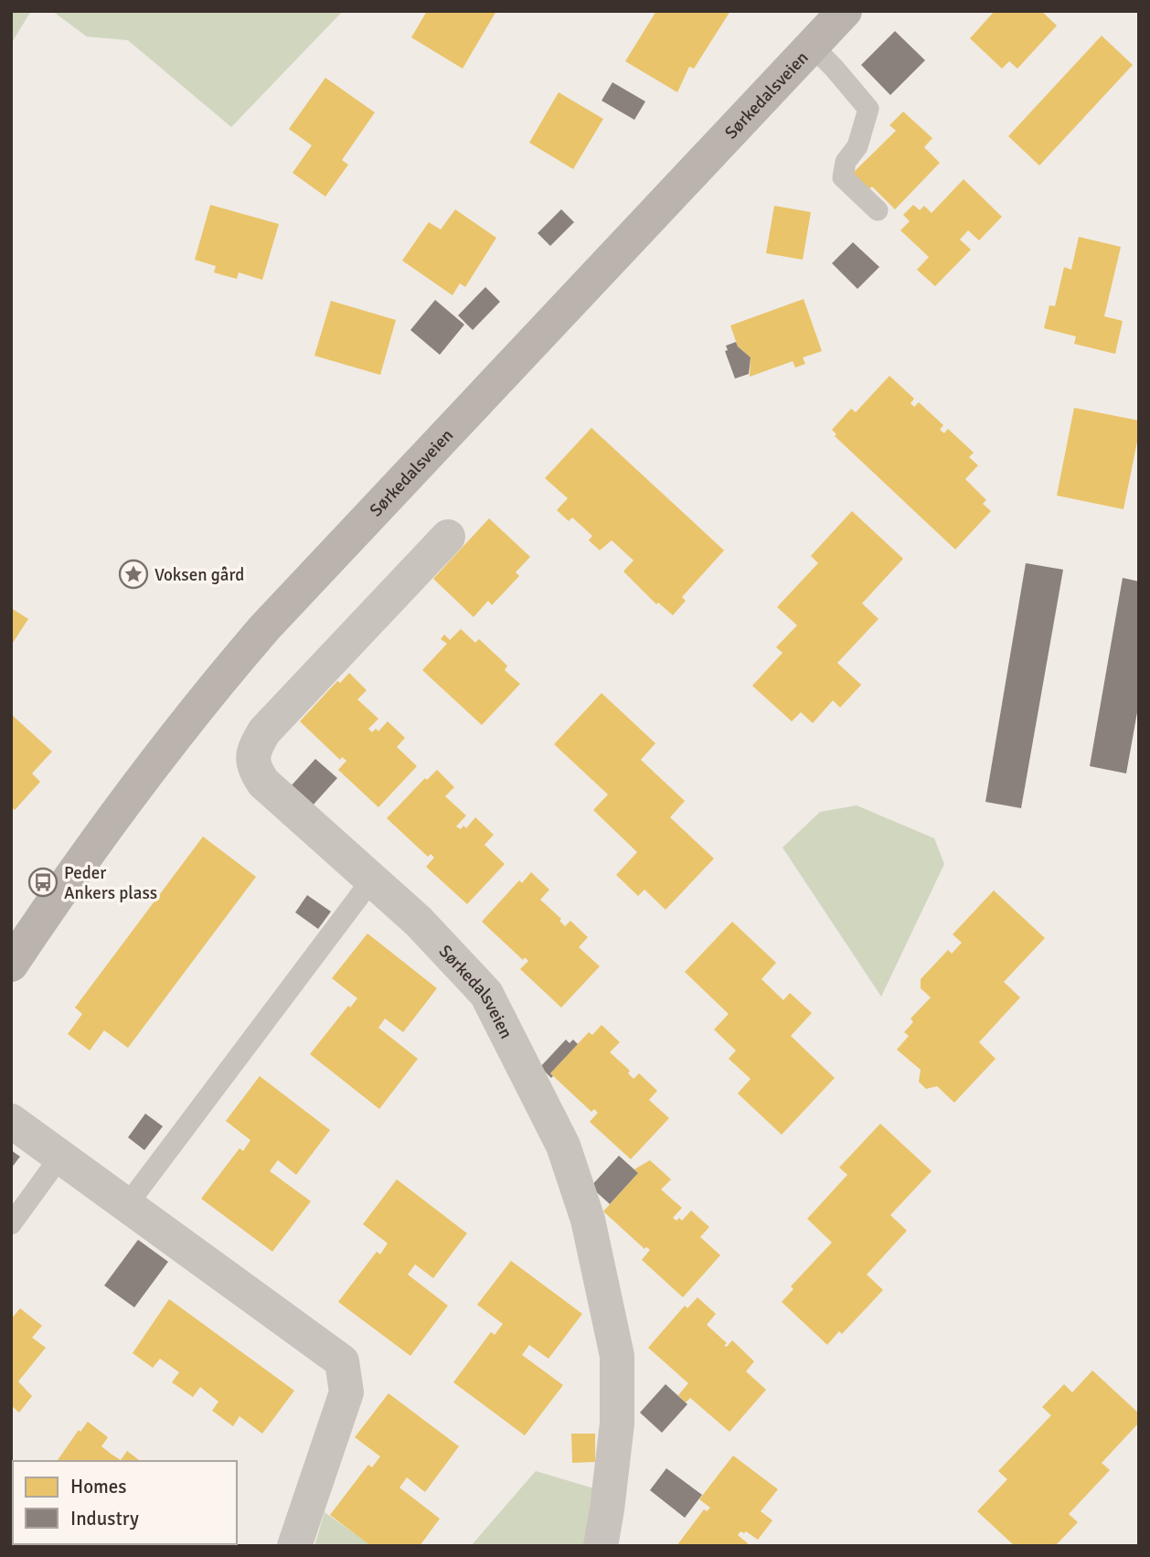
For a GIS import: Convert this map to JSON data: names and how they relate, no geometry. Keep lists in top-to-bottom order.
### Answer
{
  "streets": {
    "main road": ["Sørkedalsveien"]
  },
  "places": {
    "place": ["Voksen gård"],
    "bus stop": ["Peder Ankers plass"]
  },
  "legend": ["Homes", "Industry"]
}
